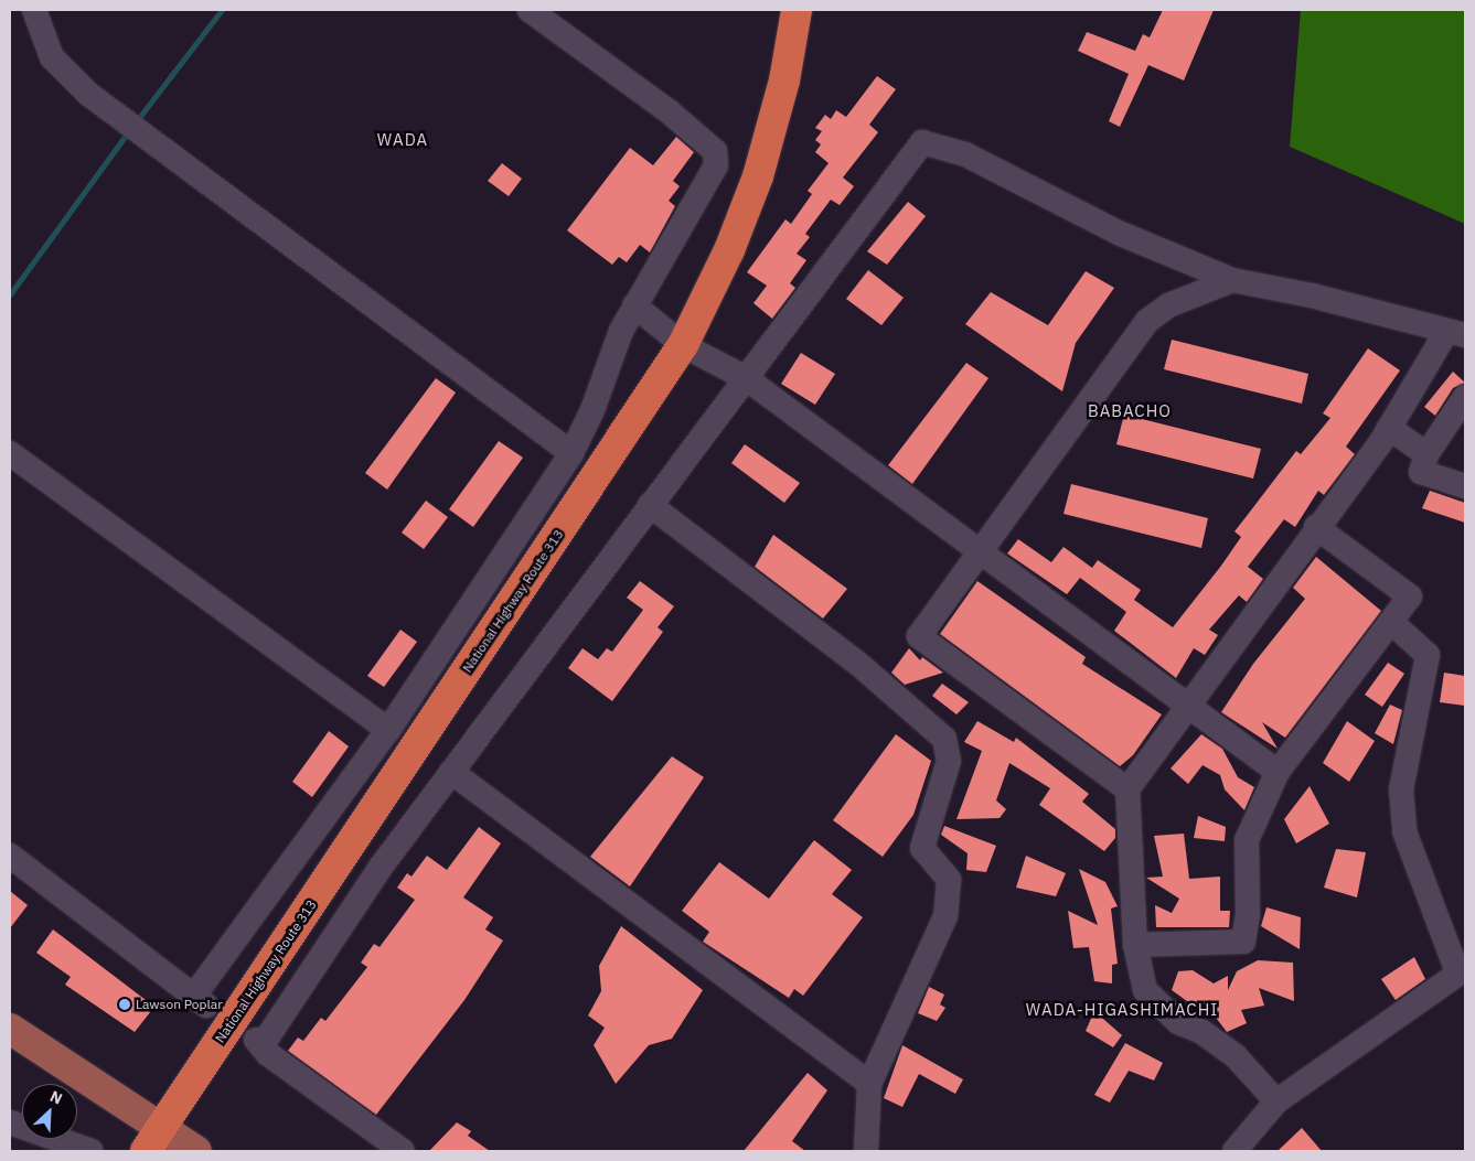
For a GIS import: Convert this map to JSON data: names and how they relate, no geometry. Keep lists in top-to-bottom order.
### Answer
{
  "streets": {
    "highway": ["National Highway Route 313"]
  },
  "districts": ["WADA", "BABACHO", "WADA-HIGASHIMACHI"],
  "places": ["Lawson Poplar"],
  "north": "top right"
}
